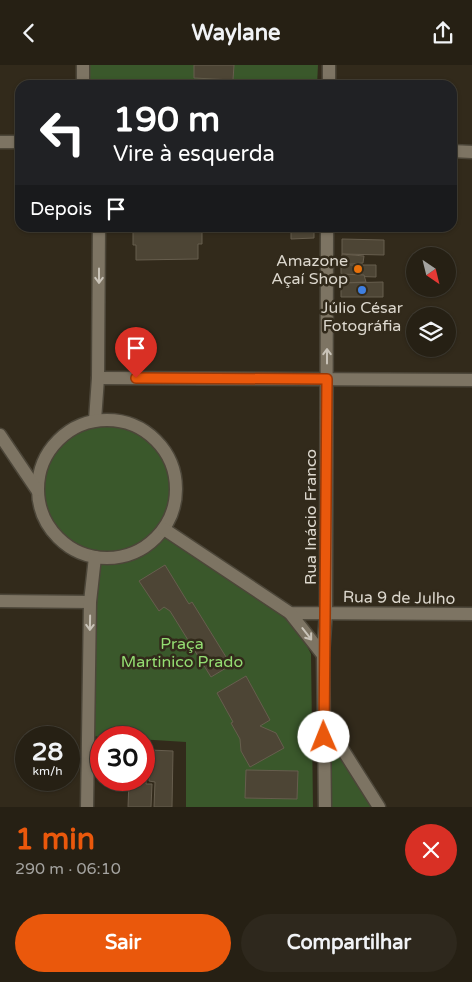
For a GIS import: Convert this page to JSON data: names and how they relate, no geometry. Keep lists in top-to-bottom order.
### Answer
{
  "streets": {
    "street": ["Rua Inácio Franco", "Rua 9 de Julho"]
  },
  "crossings": [
    ["Rua Inácio Franco", "Rua 9 de Julho"]
  ],
  "parks": ["Praça Martinico Prado"],
  "places": ["Amazone Açaí Shop", "Júlio César Fotográfia"],
  "north": "bottom right",
  "page": {
    "header": "Waylane",
    "turn": ["190 m", "Vire à esquerda"],
    "then": "Depois",
    "speed": "28 km/h",
    "limit": "30",
    "heading": ["1 min", "290 m · 06:10"],
    "buttons": ["Sair", "Compartilhar"]
  }
}
